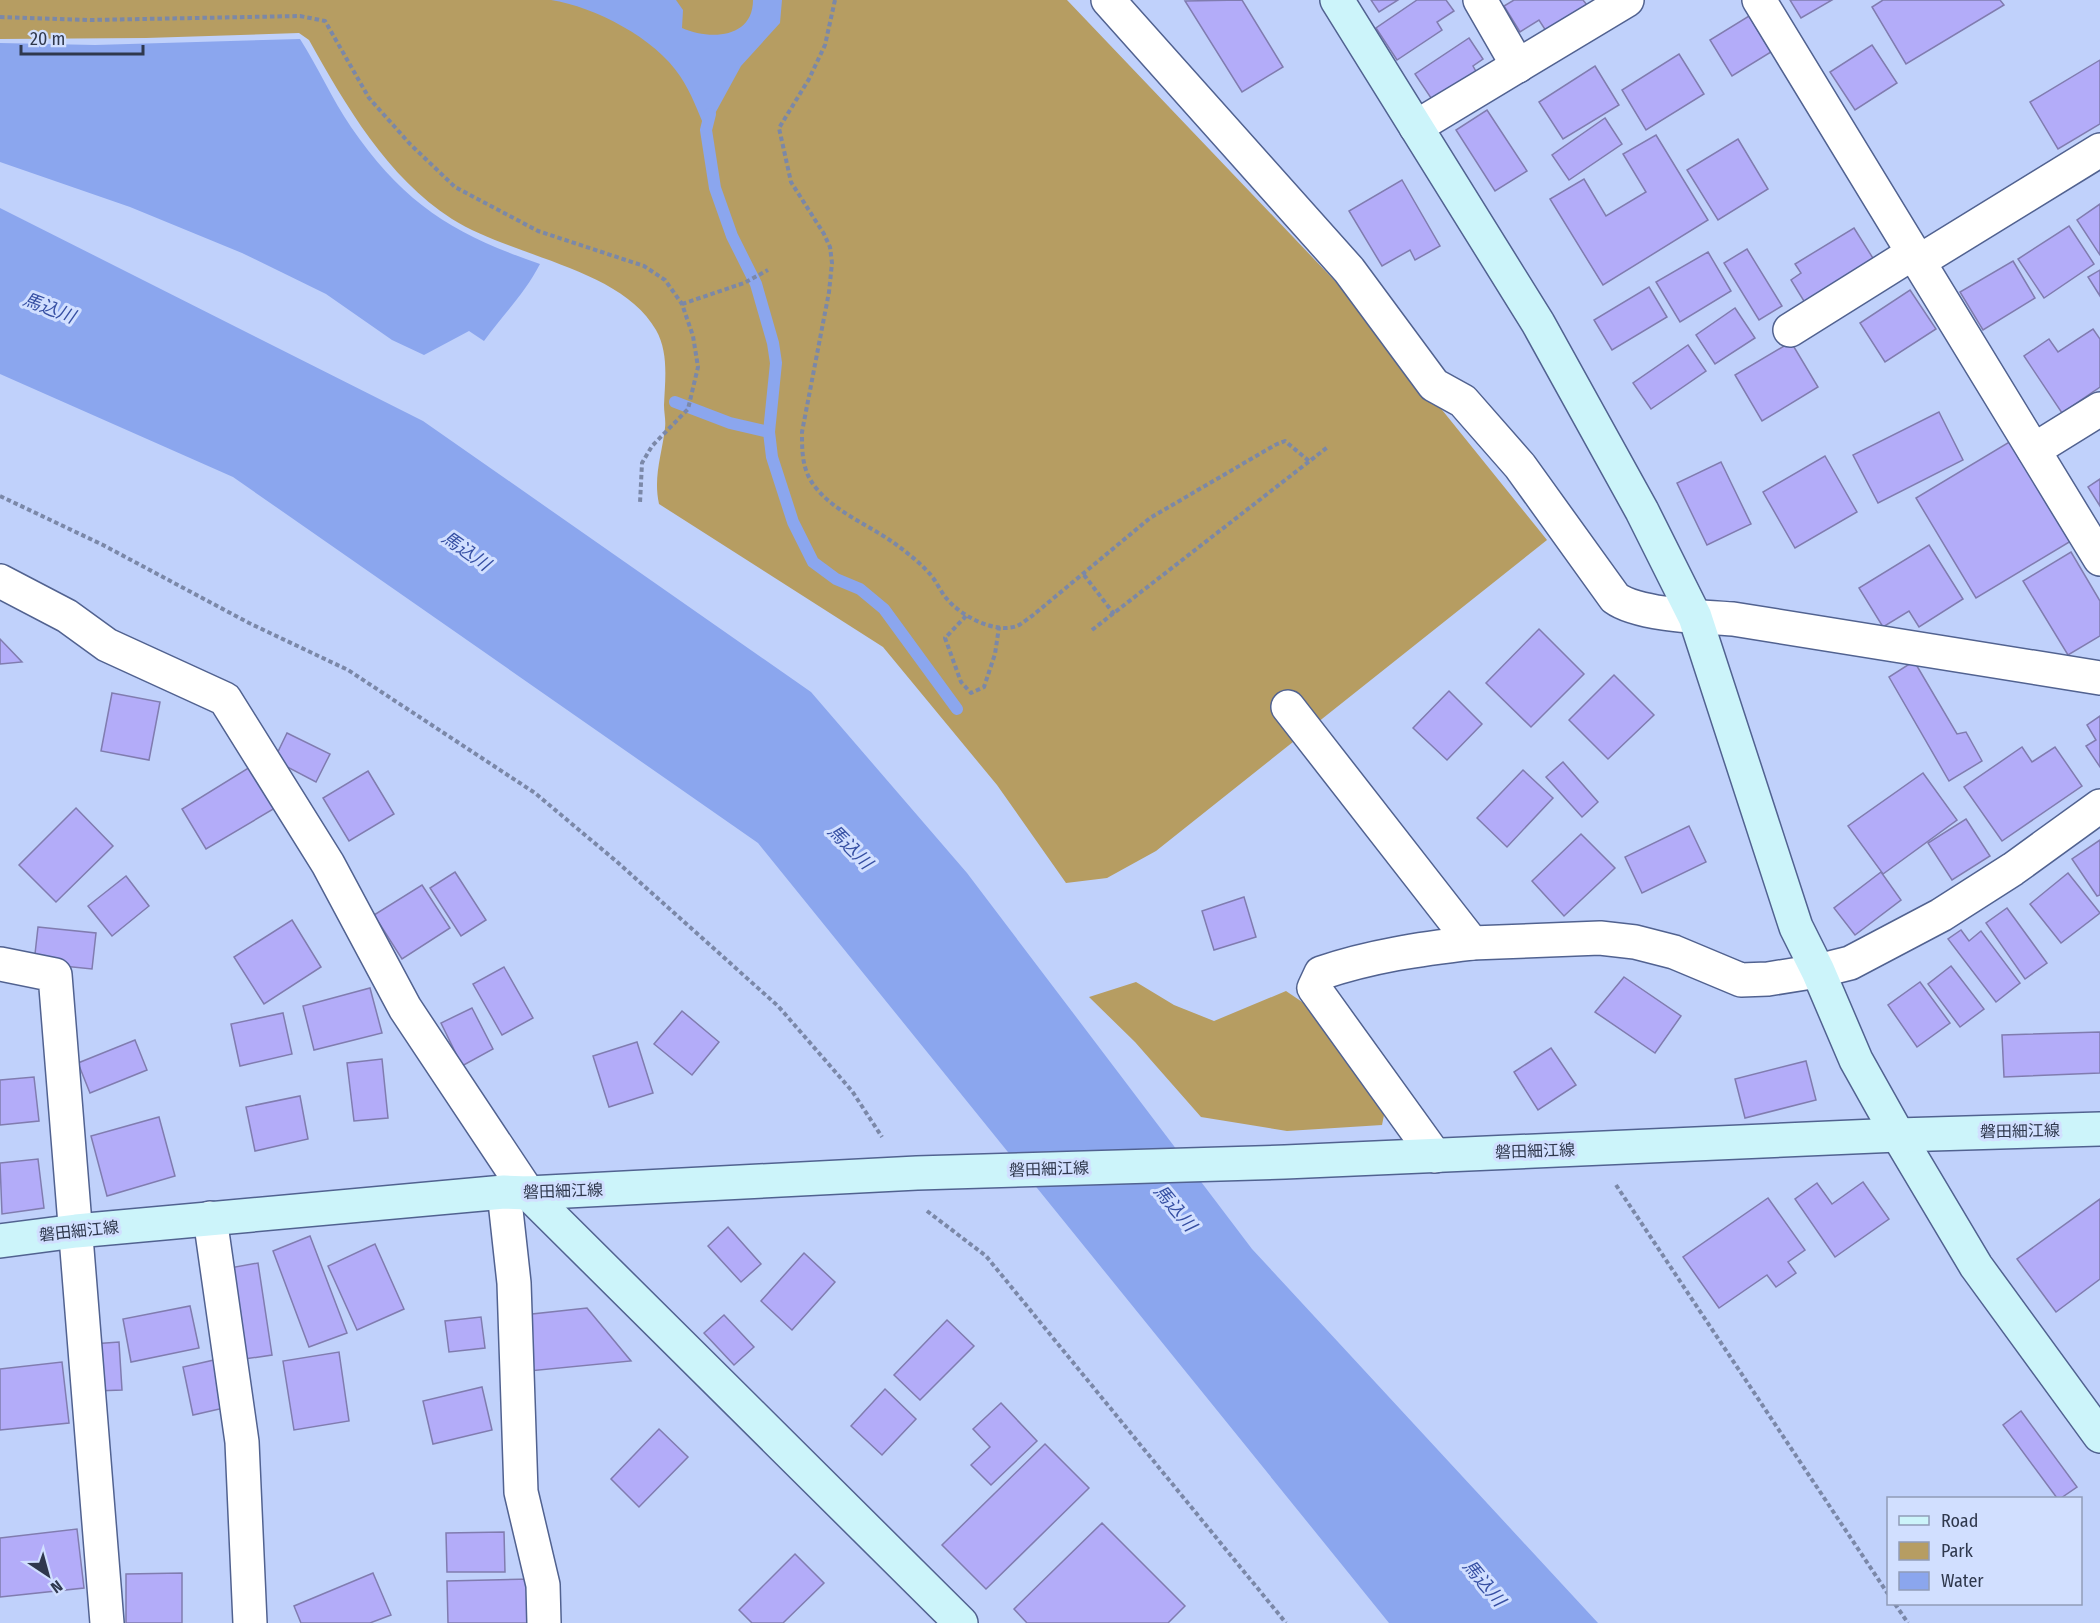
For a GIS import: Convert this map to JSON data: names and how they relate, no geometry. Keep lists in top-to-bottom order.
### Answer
{
  "streets": {
    "street": ["磐田細江線"]
  },
  "water": ["馬込川"],
  "legend": ["Road", "Park", "Water"],
  "scale_bar": "20 m",
  "north": "bottom right"
}
